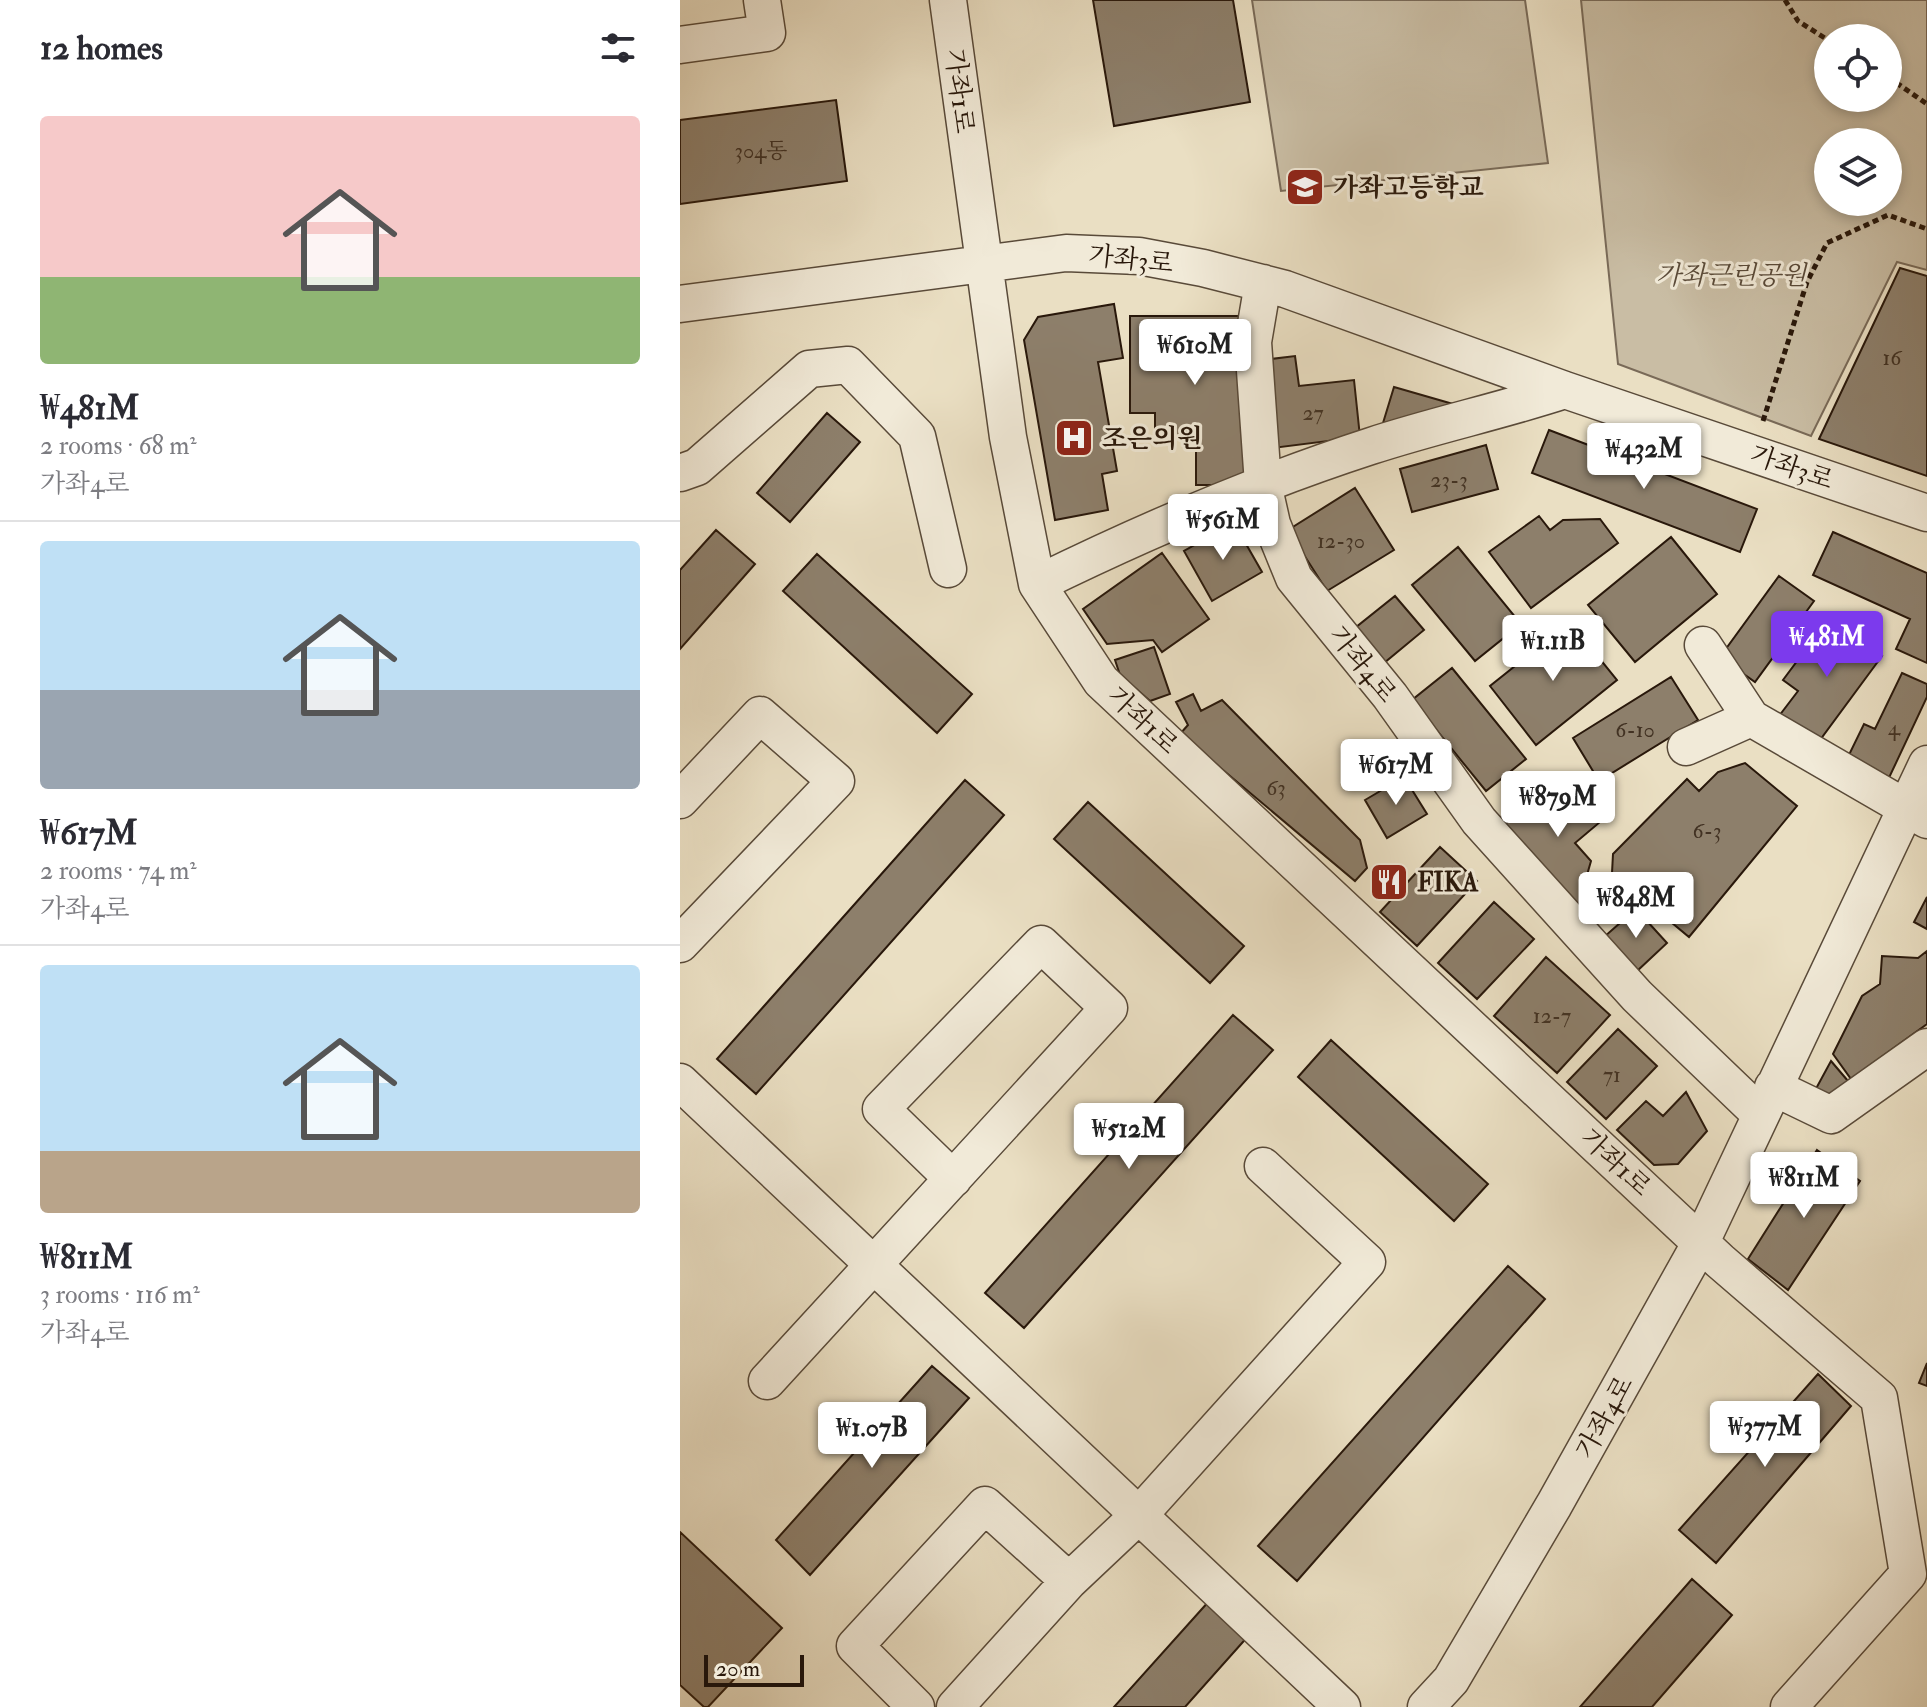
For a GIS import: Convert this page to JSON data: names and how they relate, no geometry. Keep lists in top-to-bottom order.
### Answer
{
  "streets": {
    "street": ["가좌1로", "가좌3로", "가좌4로"]
  },
  "crossings": [
    ["가좌1로", "가좌3로"],
    ["가좌1로", "가좌4로"],
    ["가좌3로", "가좌4로"]
  ],
  "parks": ["가좌근린공원"],
  "places": {
    "school or university": ["가좌고등학교"],
    "hospital": ["조은의원"],
    "restaurant": ["FIKA"]
  },
  "house_numbers": [
    "304동",
    "16",
    "27",
    "23-3",
    "12-30",
    "4",
    "6-10",
    "63",
    "6-3",
    "12-7",
    "71"
  ],
  "scale_bar": "20 m",
  "page": {
    "heading": "12 homes",
    "list": [
      {
        "name": "₩481M",
        "note": "2 rooms · 68 m² · 가좌4로"
      },
      {
        "name": "₩617M",
        "note": "2 rooms · 74 m² · 가좌4로"
      },
      {
        "name": "₩811M",
        "note": "3 rooms · 116 m² · 가좌4로"
      }
    ],
    "price": [
      "₩610M",
      "₩432M",
      "₩561M",
      "₩481M",
      "₩1.11B",
      "₩617M",
      "₩879M",
      "₩848M",
      "₩512M",
      "₩811M",
      "₩377M",
      "₩1.07B"
    ],
    "scale": "20 m"
  }
}
